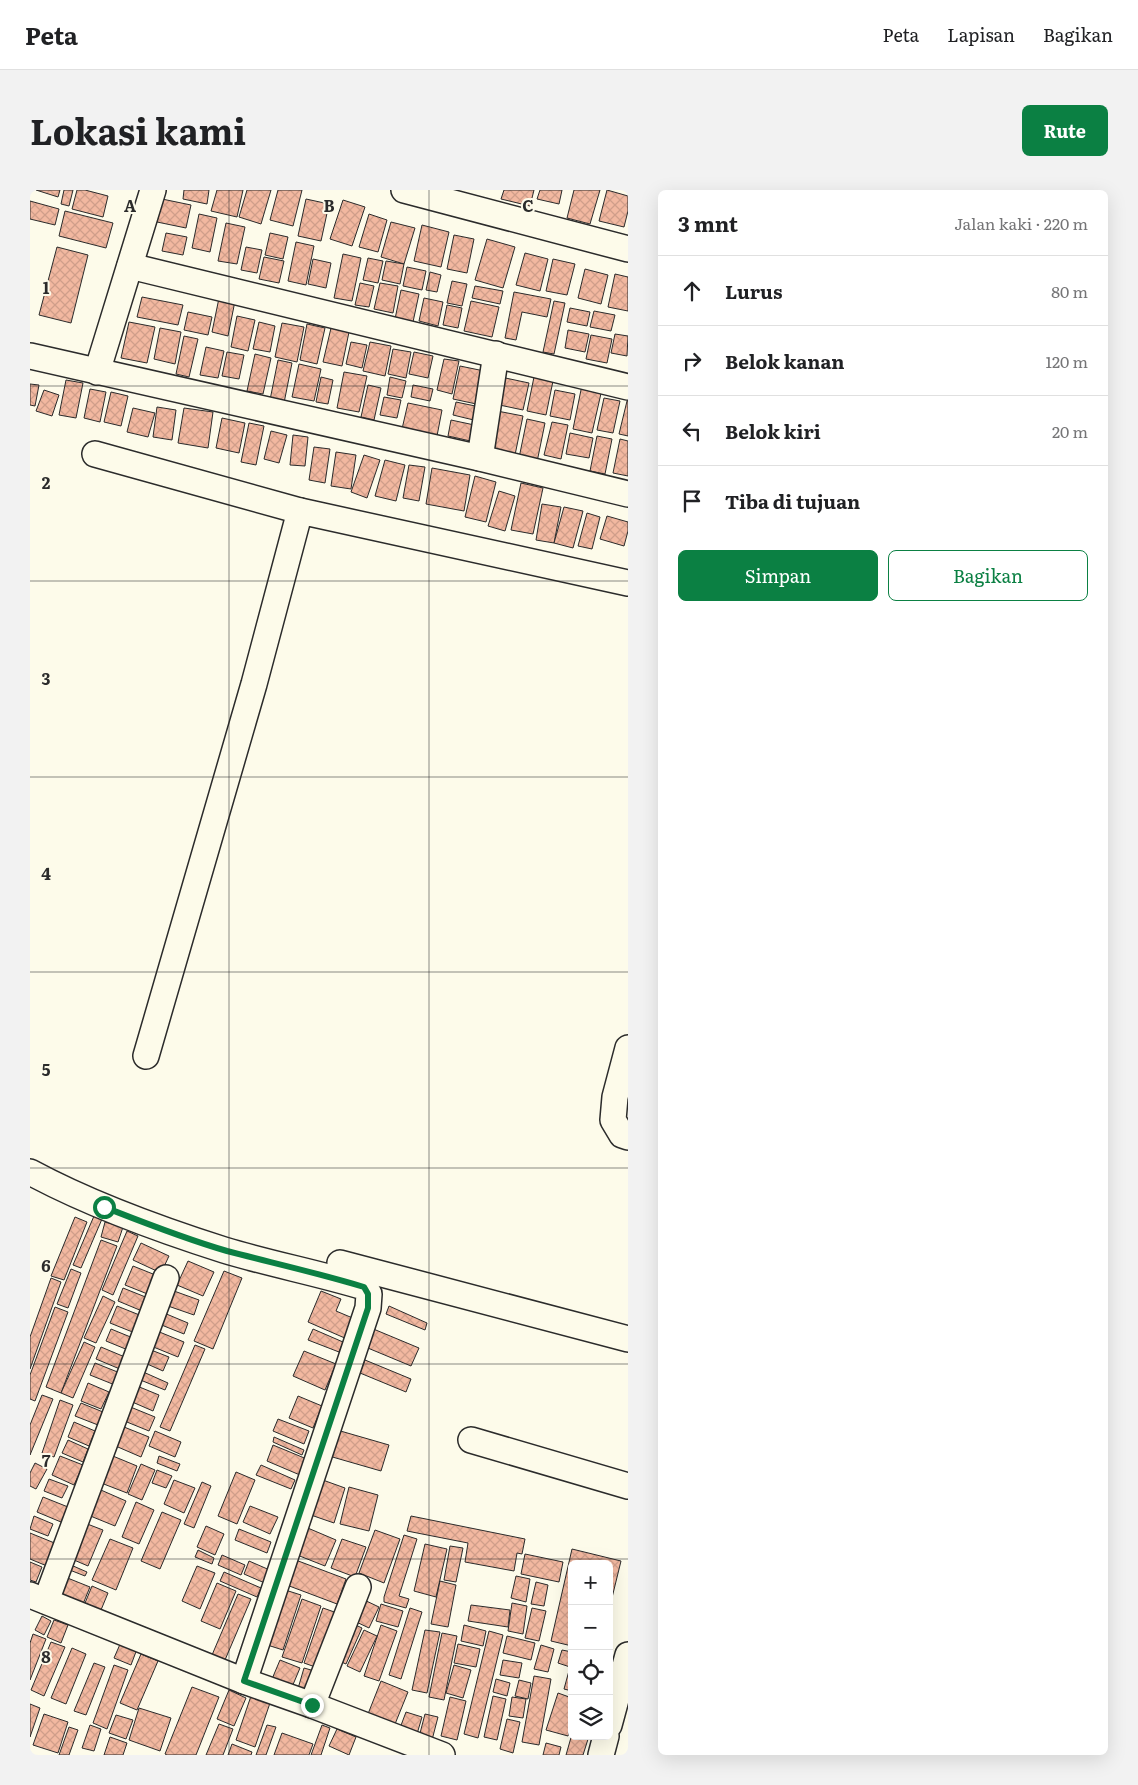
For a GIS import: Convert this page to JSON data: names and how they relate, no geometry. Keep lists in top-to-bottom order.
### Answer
{
  "page": {
    "header": "Peta",
    "nav": ["Peta", "Lapisan", "Bagikan"],
    "title": "Lokasi kami",
    "buttons": [
      "Rute",
      ["Simpan", "Bagikan"]
    ],
    "heading": ["3 mnt", "Jalan kaki · 220 m"],
    "list": [
      ["Lurus", "80 m"],
      ["Belok kanan", "120 m"],
      ["Belok kiri", "20 m"],
      "Tiba di tujuan"
    ],
    "map_buttons": ["+", "−"]
  },
  "grid": {
    "columns": ["A", "B", "C"],
    "rows": [
      "1",
      "2",
      "3",
      "4",
      "5",
      "6",
      "7",
      "8"
    ]
  }
}
